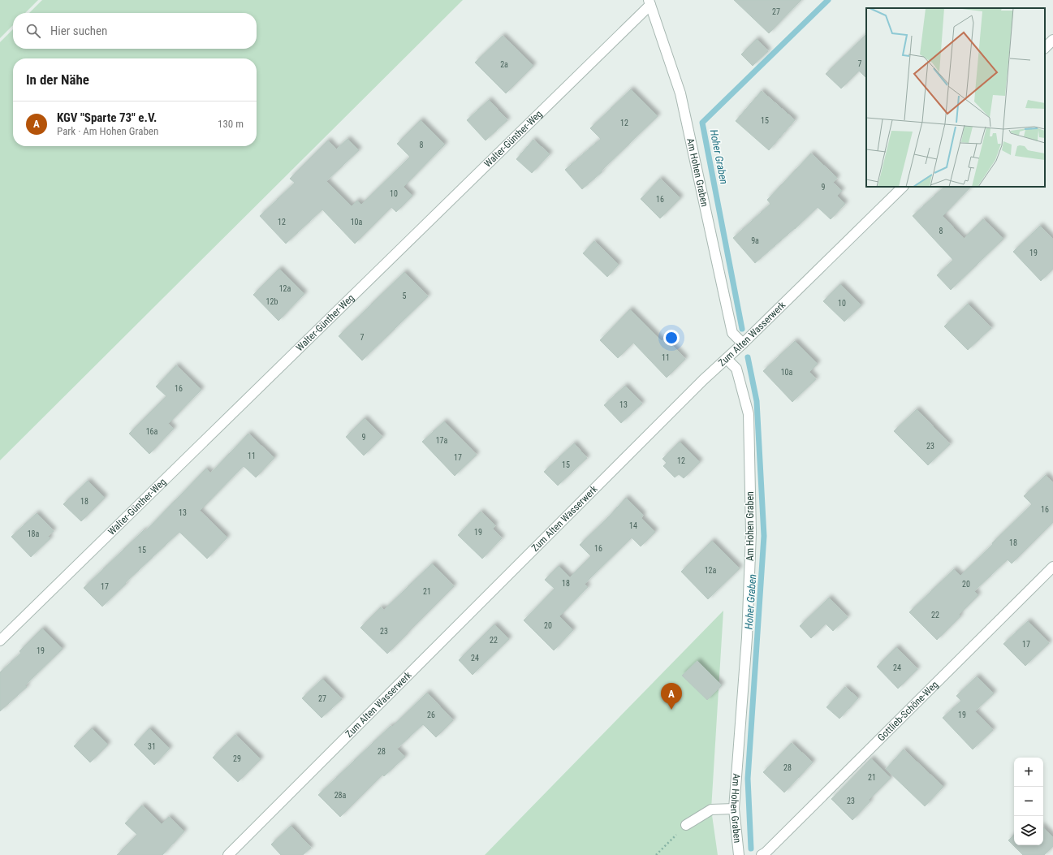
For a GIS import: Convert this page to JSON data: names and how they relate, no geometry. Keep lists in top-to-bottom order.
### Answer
{
  "streets": {
    "street": [
      "Walter-Günther-Weg",
      "Am Hohen Graben",
      "Zum Alten Wasserwerk",
      "Gottlieb-Schöne-Weg"
    ]
  },
  "crossings": [
    ["Walter-Günther-Weg", "Am Hohen Graben"],
    ["Am Hohen Graben", "Zum Alten Wasserwerk"]
  ],
  "water": ["Hoher Graben"],
  "house_numbers": [
    "27",
    "7",
    "2a",
    "15",
    "12",
    "8",
    "9",
    "10",
    "16",
    "12",
    "10a",
    "8",
    "9a",
    "19",
    "12a",
    "5",
    "12b",
    "10",
    "7",
    "11",
    "10a",
    "16",
    "13",
    "16a",
    "9",
    "17a",
    "23",
    "11",
    "17",
    "12",
    "15",
    "18",
    "16",
    "13",
    "14",
    "19",
    "18a",
    "18",
    "16",
    "15",
    "12a",
    "18",
    "20",
    "17",
    "21",
    "22",
    "20",
    "23",
    "22",
    "17",
    "19",
    "24",
    "24",
    "27",
    "26",
    "19",
    "31",
    "28",
    "29",
    "28",
    "21",
    "28a",
    "23"
  ],
  "page": {
    "search": "Hier suchen",
    "heading": "In der Nähe",
    "list": [
      {
        "mark": "A",
        "name": "KGV \"Sparte 73\" e.V.",
        "note": "Park · Am Hohen Graben",
        "value": "130 m"
      }
    ],
    "pins": "A",
    "map_buttons": ["+", "−"]
  }
}
